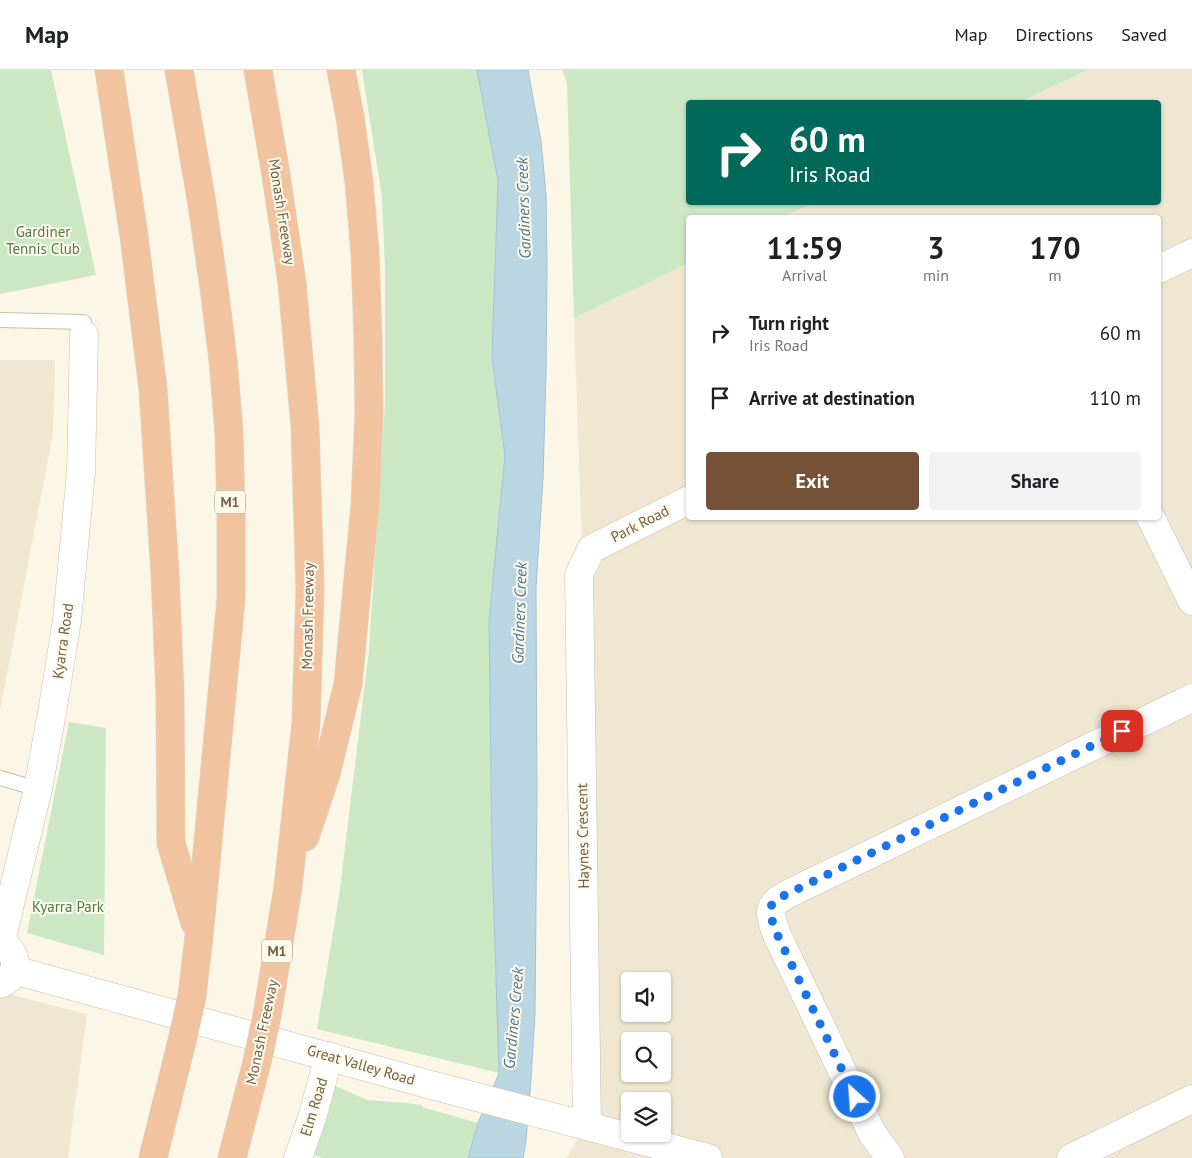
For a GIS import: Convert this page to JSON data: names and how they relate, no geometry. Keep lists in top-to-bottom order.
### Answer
{
  "streets": {
    "highway": ["Monash Freeway", "M1"],
    "street": [
      "Park Road",
      "Kyarra Road",
      "Haynes Crescent",
      "Great Valley Road",
      "Elm Road"
    ]
  },
  "crossings": [
    ["Park Road", "Haynes Crescent"],
    ["Haynes Crescent", "Great Valley Road"],
    ["Great Valley Road", "Elm Road"]
  ],
  "water": ["Gardiners Creek"],
  "parks": ["Gardiner Tennis Club", "Kyarra Park"],
  "page": {
    "header": "Map",
    "nav": ["Map", "Directions", "Saved"],
    "turn": ["60 m", "Iris Road"],
    "eta": [
      "11:59",
      "Arrival",
      "3",
      "min",
      "170",
      "m"
    ],
    "list": [
      {
        "name": "Turn right",
        "note": "Iris Road",
        "value": "60 m"
      },
      {
        "name": "Arrive at destination",
        "value": "110 m"
      }
    ],
    "buttons": ["Exit", "Share"]
  }
}
